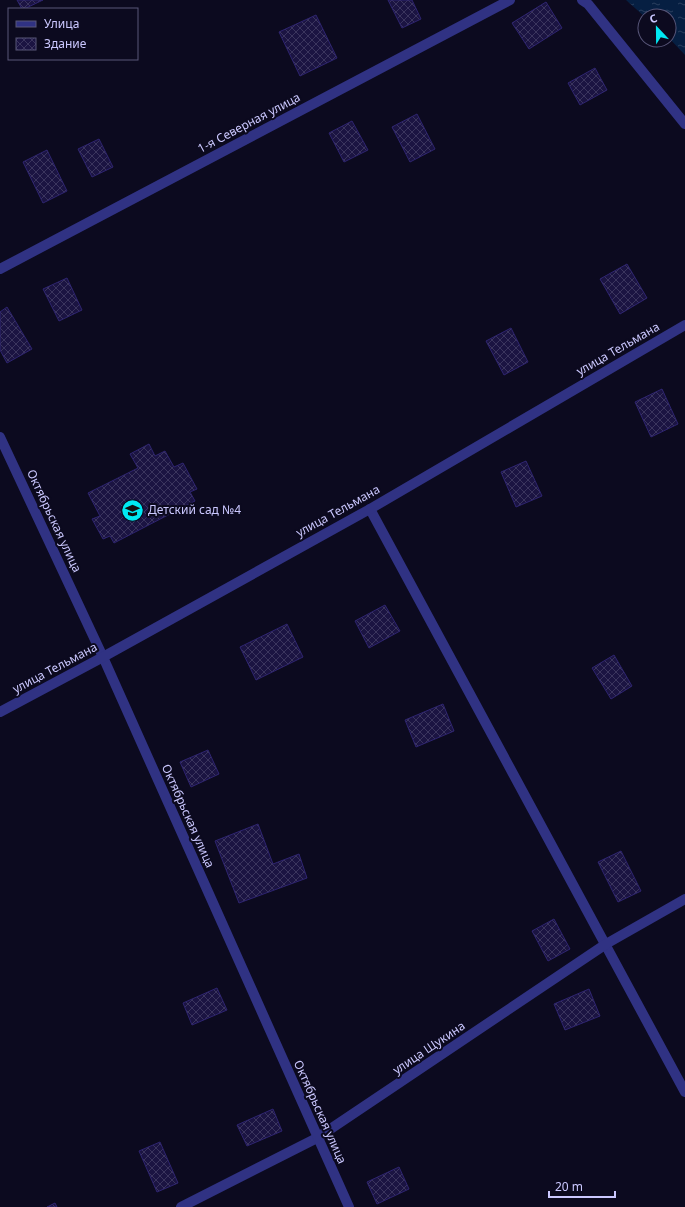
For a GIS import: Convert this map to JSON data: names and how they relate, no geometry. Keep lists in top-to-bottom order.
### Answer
{
  "streets": {
    "street": [
      "1-я Северная улица",
      "улица Тельмана",
      "Октябрьская улица",
      "улица Щукина"
    ]
  },
  "crossings": [
    ["улица Тельмана", "Октябрьская улица"],
    ["Октябрьская улица", "улица Щукина"]
  ],
  "places": {
    "school or university": ["Детский сад №4"]
  },
  "legend": ["Улица", "Здание"],
  "scale_bar": "20 m",
  "north": "top"
}
